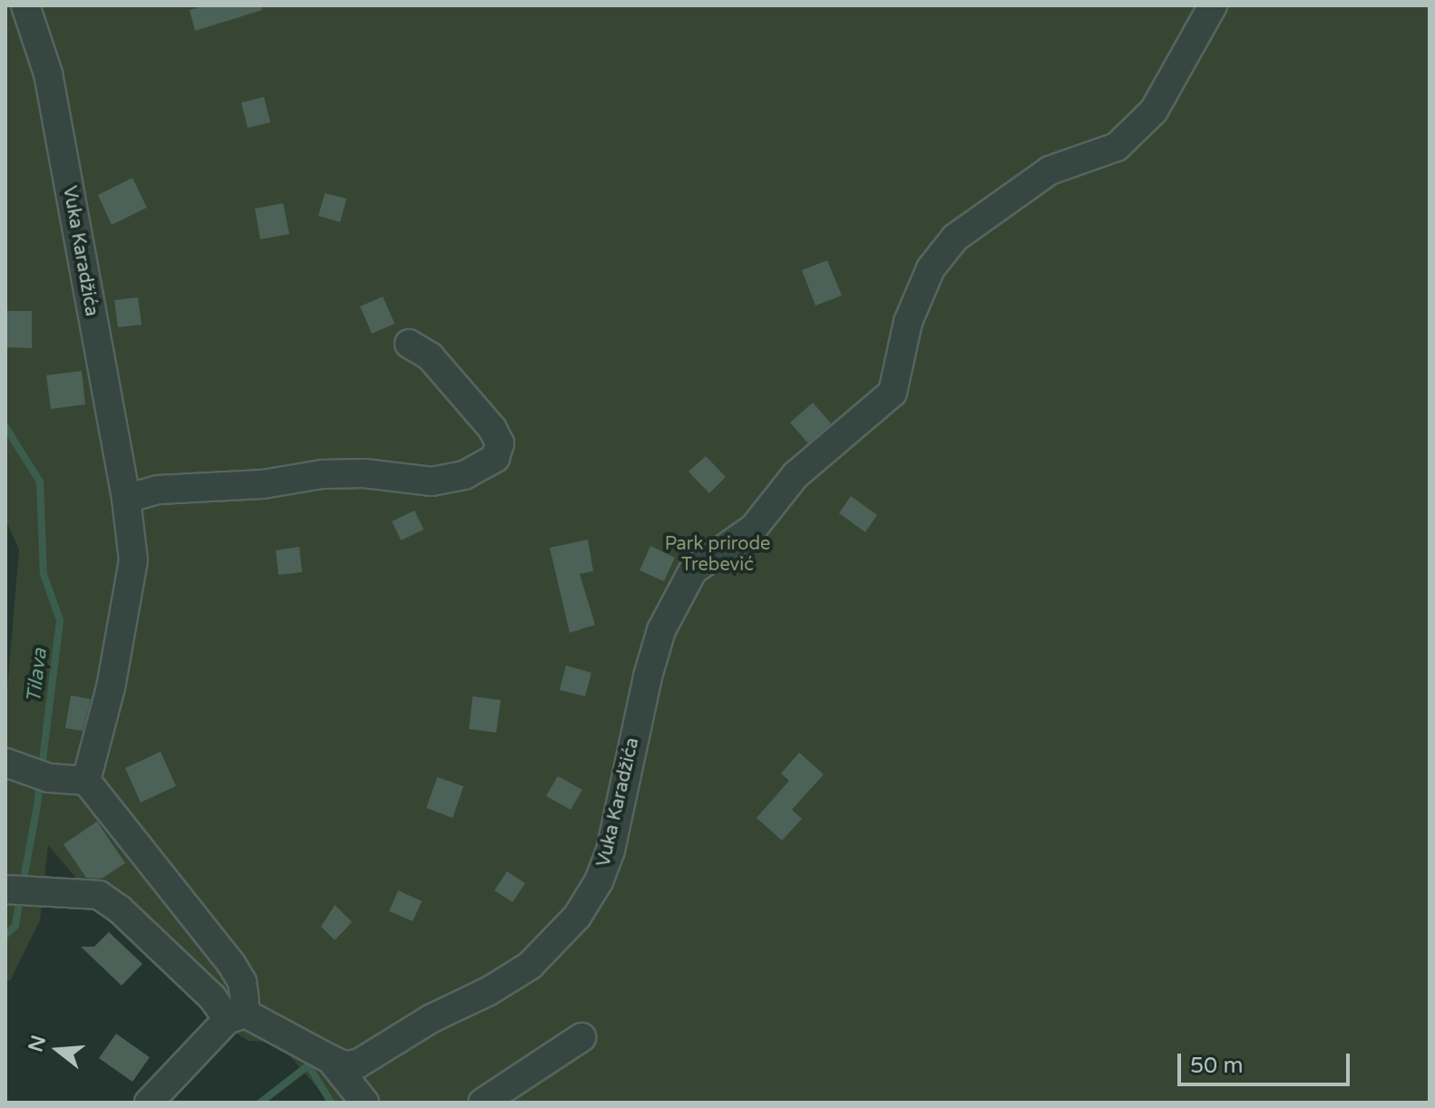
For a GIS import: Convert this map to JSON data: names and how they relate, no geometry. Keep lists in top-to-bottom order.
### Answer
{
  "streets": {
    "street": ["Vuka Karadžića"]
  },
  "water": ["Tilava"],
  "parks": ["Park prirode Trebević"],
  "scale_bar": "50 m",
  "north": "left"
}
